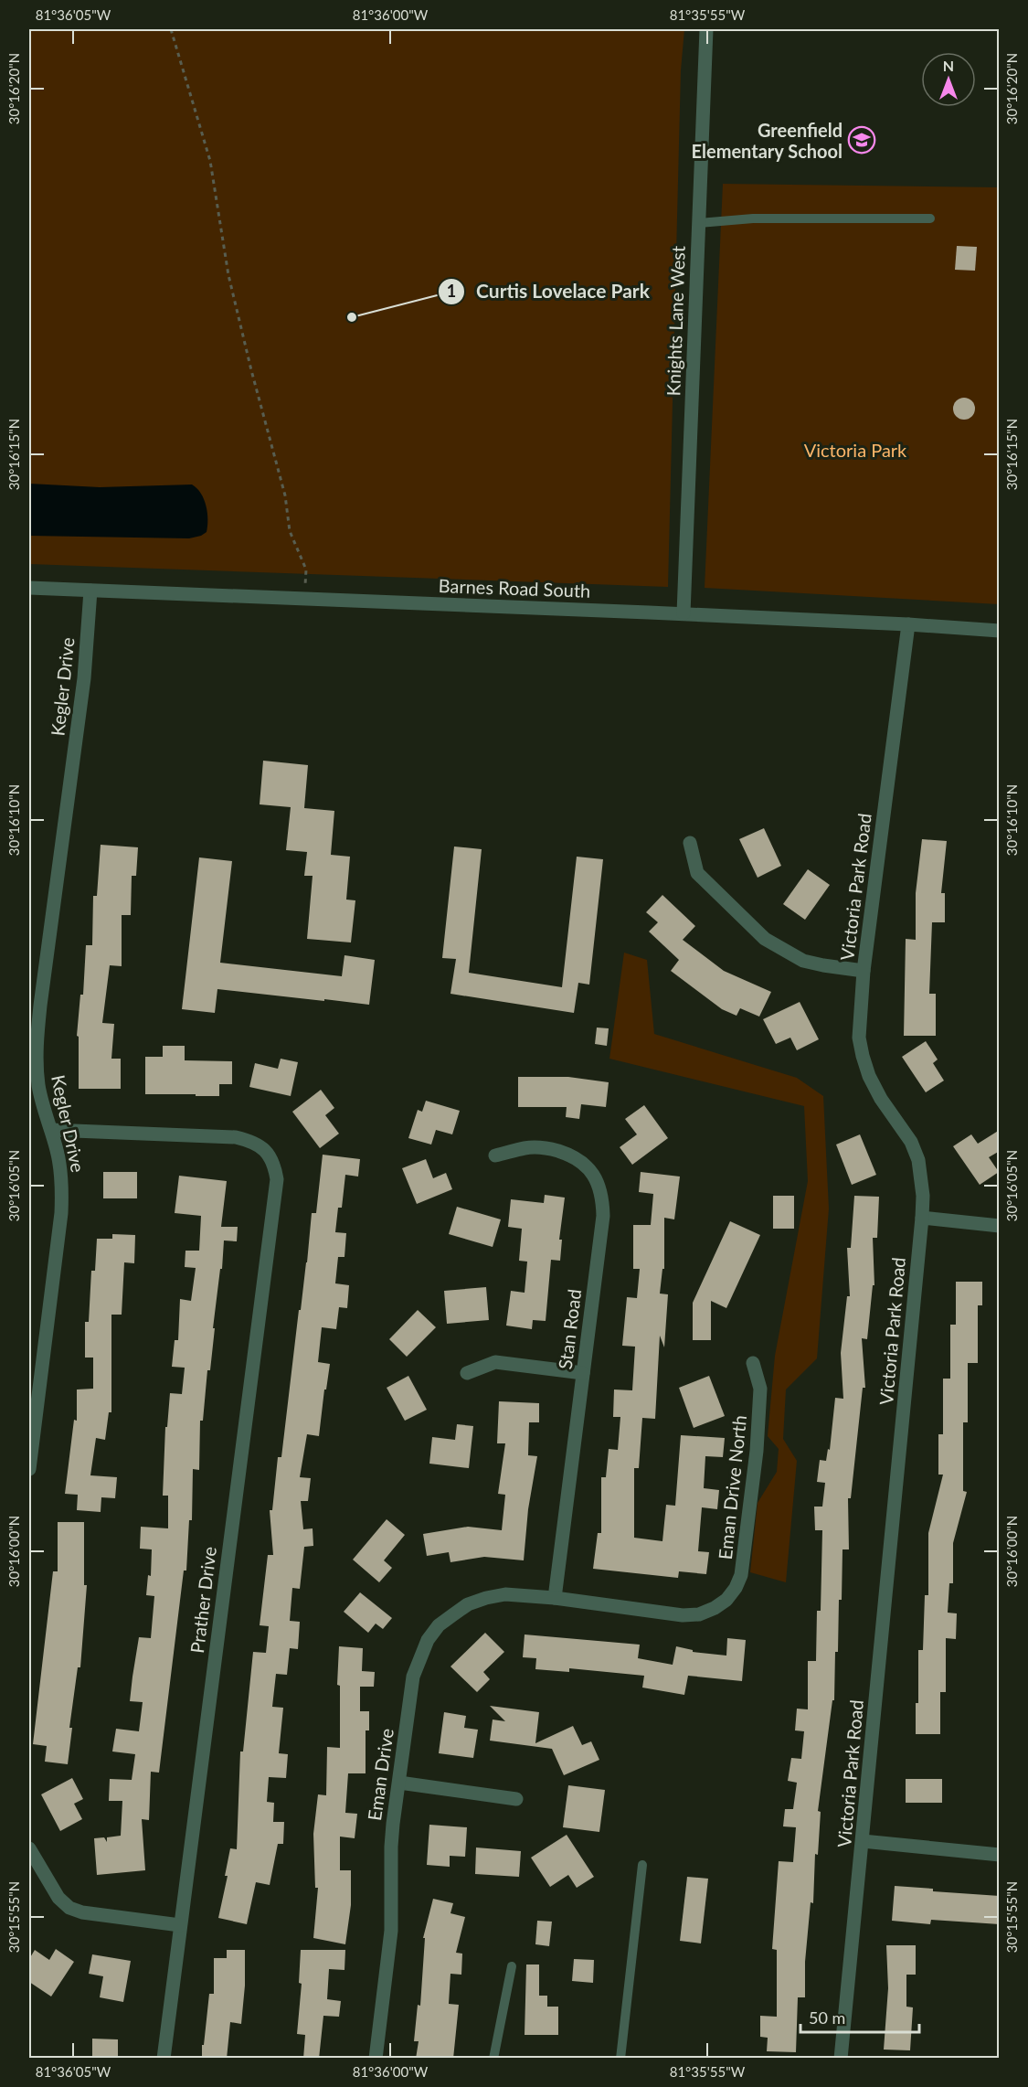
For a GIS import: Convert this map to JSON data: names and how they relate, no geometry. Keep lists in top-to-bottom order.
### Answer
{
  "streets": {
    "street": [
      "Knights Lane West",
      "Barnes Road South",
      "Kegler Drive",
      "Victoria Park Road",
      "Stan Road",
      "Eman Drive North",
      "Prather Drive",
      "Eman Drive"
    ]
  },
  "crossings": [
    ["Knights Lane West", "Barnes Road South"],
    ["Barnes Road South", "Kegler Drive"],
    ["Barnes Road South", "Victoria Park Road"],
    ["Kegler Drive", "Prather Drive"],
    ["Stan Road", "Eman Drive North"],
    ["Stan Road", "Eman Drive"],
    ["Eman Drive North", "Eman Drive"]
  ],
  "parks": ["Victoria Park"],
  "places": {
    "school or university": ["Greenfield Elementary School"],
    "other": ["Curtis Lovelace Park"]
  },
  "scale_bar": "50 m",
  "north": "top",
  "coordinates": [
    "81°36'05\"W",
    "81°36'00\"W",
    "81°35'55\"W",
    "30°16'20\"N",
    "30°16'15\"N",
    "30°16'10\"N",
    "30°16'05\"N",
    "30°16'00\"N",
    "30°15'55\"N"
  ]
}
